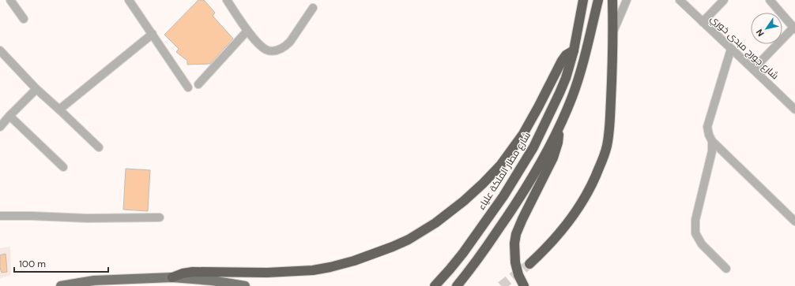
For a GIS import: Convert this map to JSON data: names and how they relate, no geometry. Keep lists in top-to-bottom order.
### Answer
{
  "streets": {
    "highway": ["شارع مطار الملكة علياء"],
    "street": ["شارع جورج مبدى خوري"]
  },
  "scale_bar": "100 m",
  "north": "bottom left"
}
